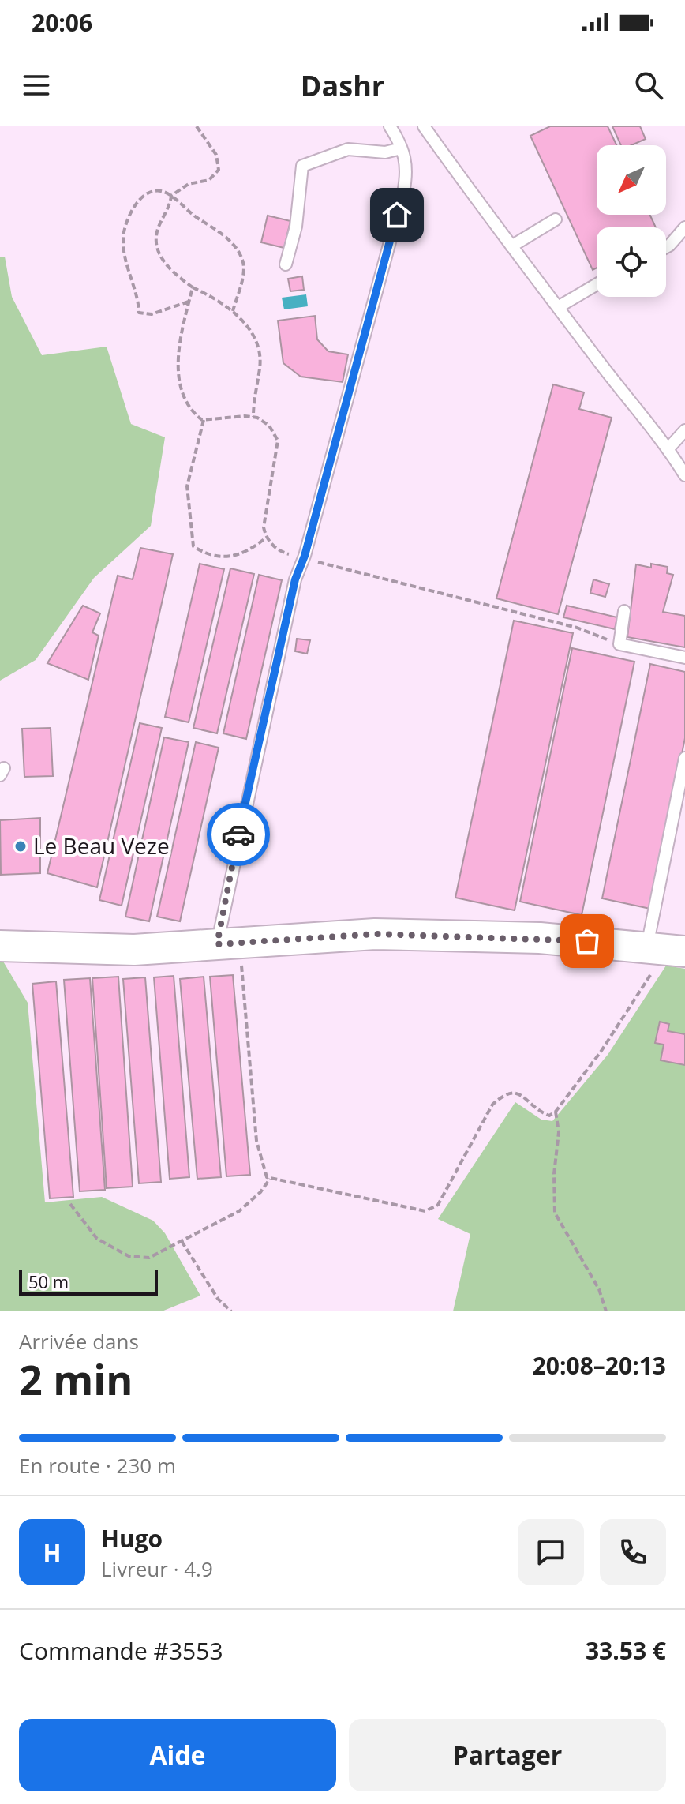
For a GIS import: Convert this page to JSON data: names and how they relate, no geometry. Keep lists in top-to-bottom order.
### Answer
{
  "places": ["Le Beau Veze"],
  "scale_bar": "50 m",
  "north": "bottom left",
  "page": {
    "status": "20:06",
    "header": "Dashr",
    "scale": "50 m",
    "heading": ["2 min", "Arrivée dans", "20:08–20:13"],
    "panel": [
      "Hugo",
      "Livreur · 4.9",
      "Commande #3553",
      "33.53 €"
    ],
    "bar": "En route · 230 m",
    "round": "H",
    "buttons": ["Aide", "Partager"]
  }
}
